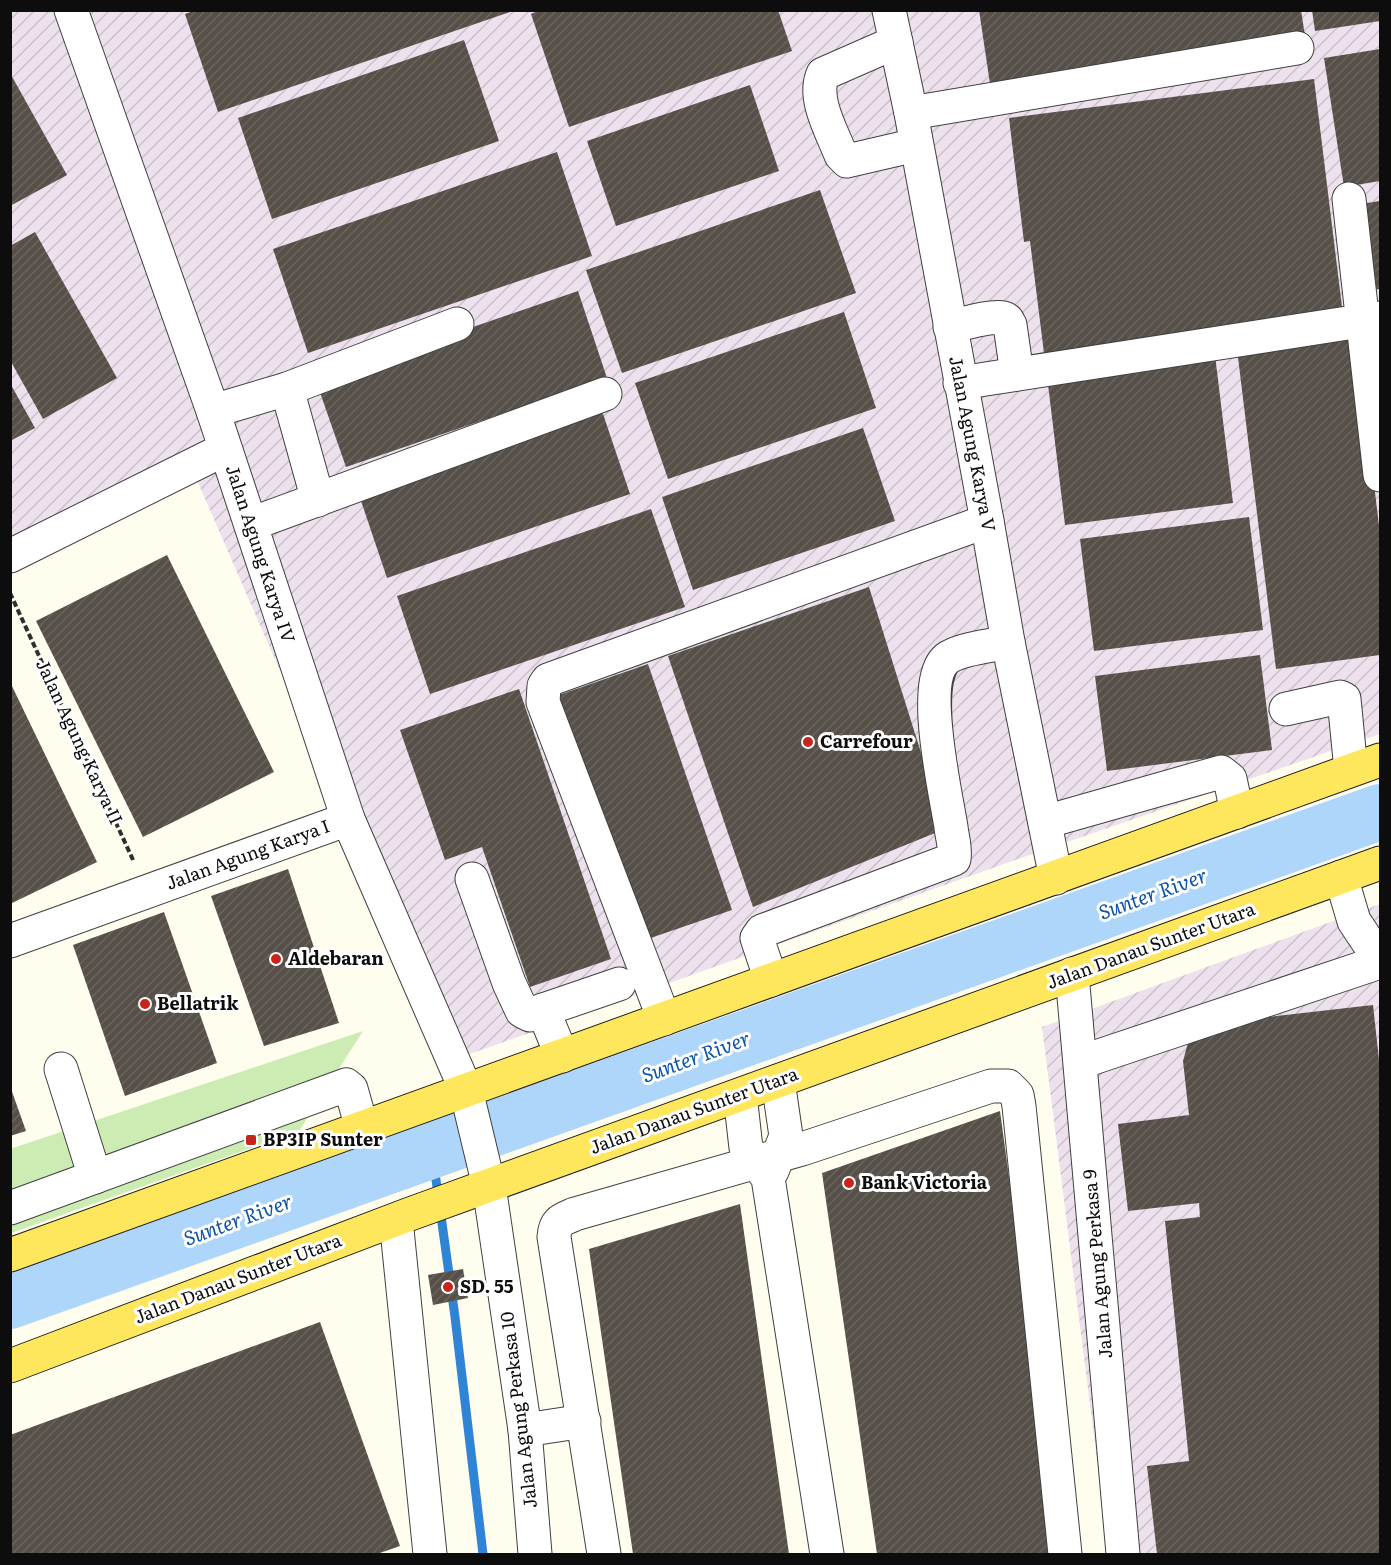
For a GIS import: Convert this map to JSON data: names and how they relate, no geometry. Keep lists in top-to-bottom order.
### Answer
{
  "streets": {
    "main road": ["Jalan Danau Sunter Utara"],
    "street": [
      "Jalan Agung Karya V",
      "Jalan Agung Karya IV",
      "Jalan Agung Karya I",
      "Jalan Agung Perkasa 9",
      "Jalan Agung Perkasa 10"
    ],
    "path": ["Jalan Agung Karya II"]
  },
  "crossings": [
    ["Jalan Agung Karya IV", "Jalan Agung Karya I"],
    ["Jalan Agung Karya IV", "Jalan Agung Perkasa 10"],
    ["Jalan Agung Karya II", "Jalan Agung Karya I"],
    ["Jalan Danau Sunter Utara", "Jalan Agung Perkasa 9"],
    ["Jalan Danau Sunter Utara", "Jalan Agung Perkasa 10"]
  ],
  "water": ["Sunter River"],
  "places": {
    "other": [
      "Carrefour",
      "Aldebaran",
      "Bellatrik",
      "Bank Victoria",
      "SD. 55"
    ],
    "transit": ["BP3IP Sunter"]
  }
}
